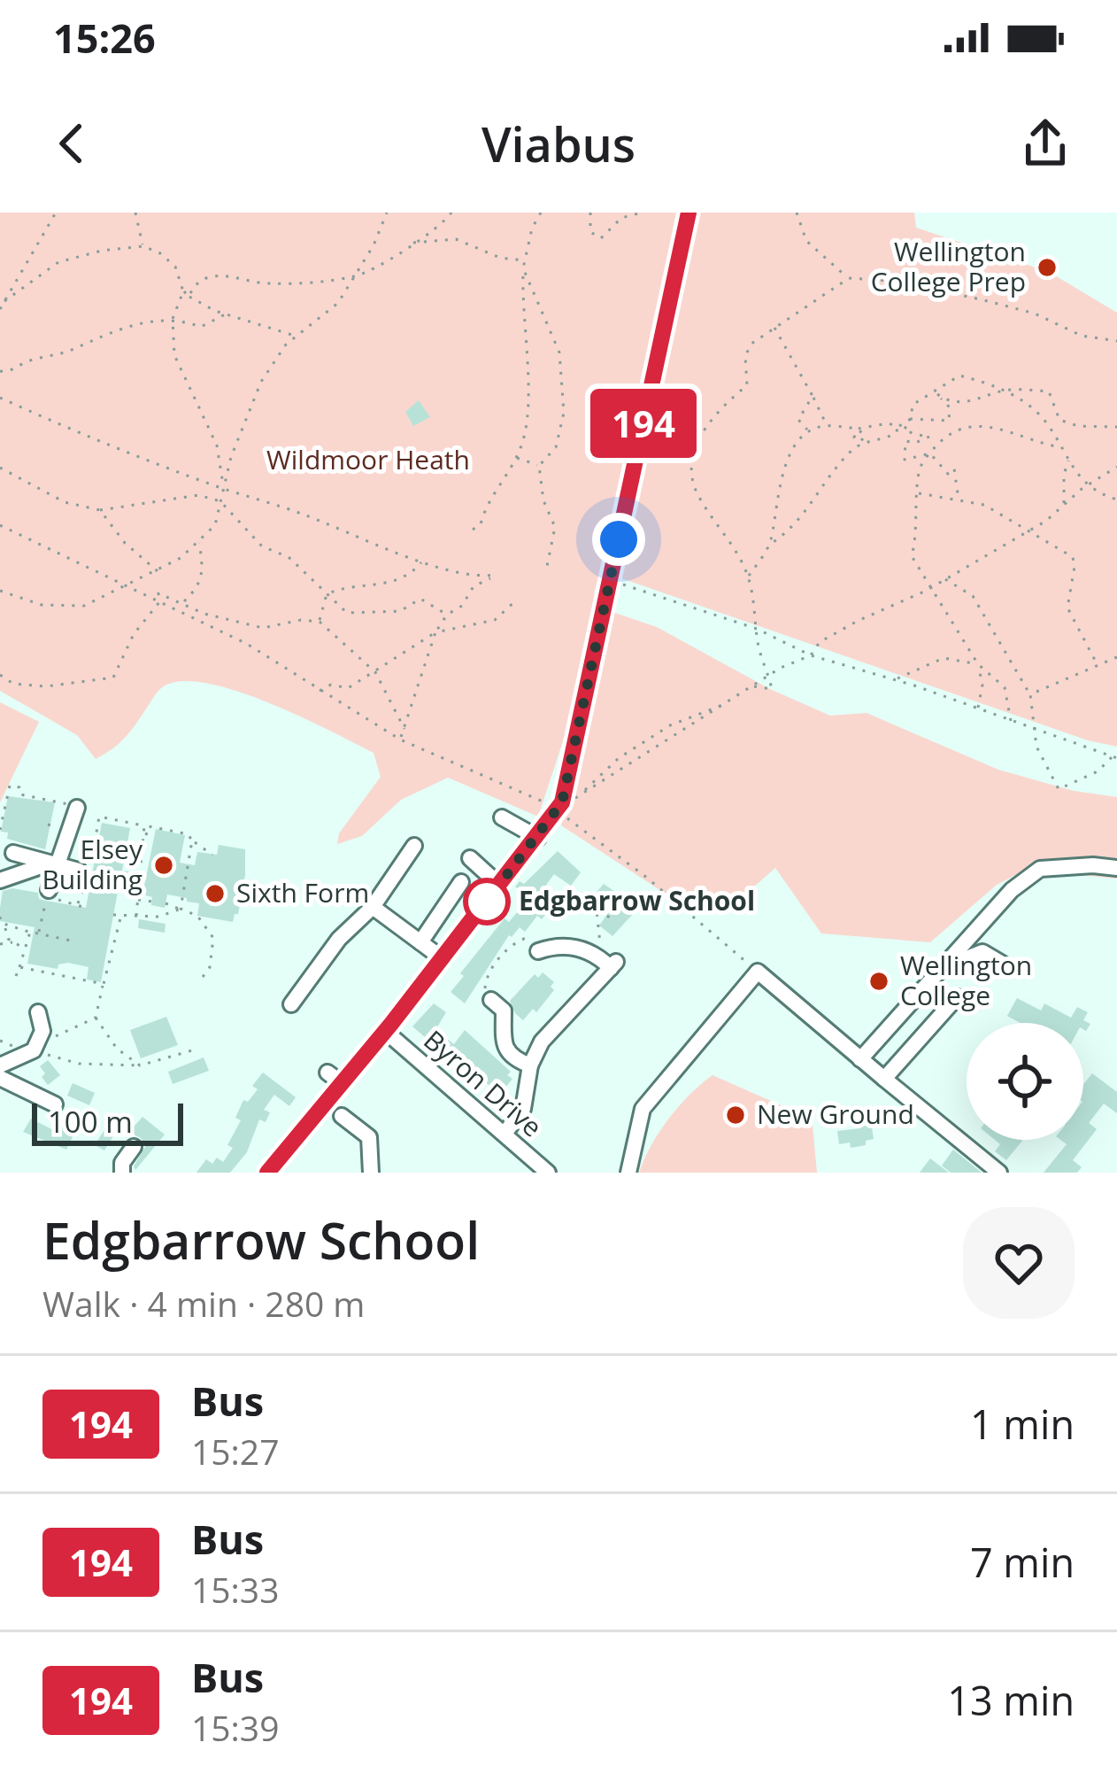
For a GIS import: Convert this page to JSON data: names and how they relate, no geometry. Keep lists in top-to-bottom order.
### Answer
{
  "streets": {
    "street": ["Byron Drive"]
  },
  "parks": ["Wildmoor Heath"],
  "places": [
    "Wellington College Prep",
    "Elsey Building",
    "Sixth Form",
    "Edgbarrow School",
    "Wellington College",
    "New Ground"
  ],
  "lines": ["bus line 194"],
  "scale_bar": "100 m",
  "page": {
    "status": "15:26",
    "header": "Viabus",
    "on_map": "194",
    "scale": "100 m",
    "heading": ["Edgbarrow School", "Walk · 4 min · 280 m"],
    "list": [
      {
        "mark": "194",
        "name": "Bus",
        "note": "15:27",
        "value": "1 min"
      },
      {
        "mark": "194",
        "name": "Bus",
        "note": "15:33",
        "value": "7 min"
      },
      {
        "mark": "194",
        "name": "Bus",
        "note": "15:39",
        "value": "13 min"
      }
    ]
  }
}
